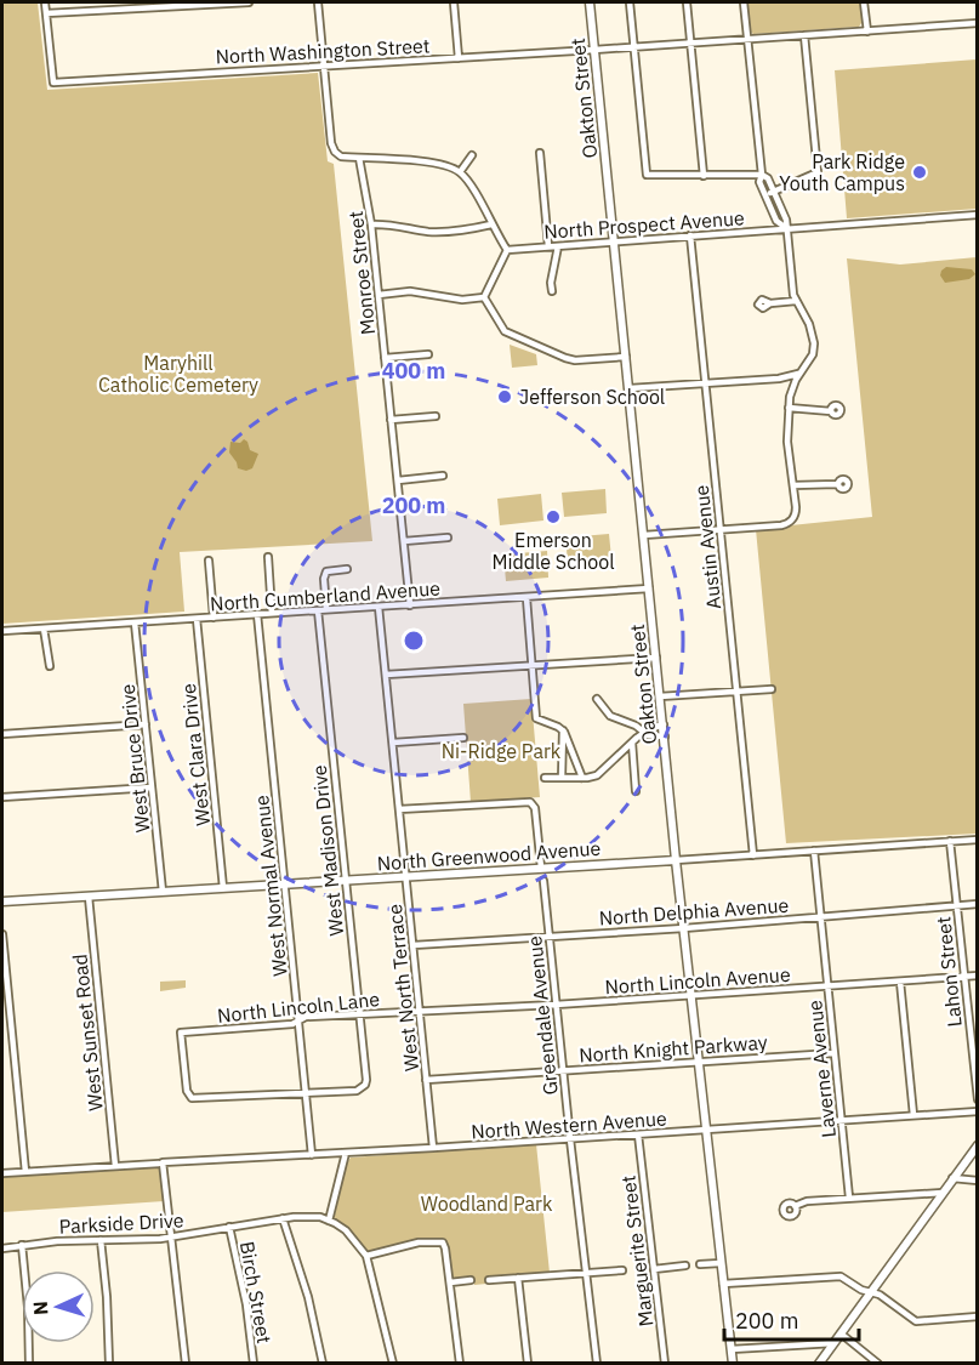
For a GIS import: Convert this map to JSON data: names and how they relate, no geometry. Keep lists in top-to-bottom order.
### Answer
{
  "streets": {
    "main road": ["Oakton Street", "North Greenwood Avenue"],
    "street": [
      "North Washington Street",
      "North Prospect Avenue",
      "Monroe Street",
      "Austin Avenue",
      "North Cumberland Avenue",
      "West Clara Drive",
      "West Bruce Drive",
      "West Madison Drive",
      "West Normal Avenue",
      "North Delphia Avenue",
      "Lahon Street",
      "North Lincoln Avenue",
      "West North Terrace",
      "North Lincoln Lane",
      "Greendale Avenue",
      "West Sunset Road",
      "North Knight Parkway",
      "Laverne Avenue",
      "North Western Avenue",
      "Parkside Drive",
      "Marguerite Street",
      "Birch Street"
    ]
  },
  "crossings": [
    ["North Washington Street", "Oakton Street"],
    ["Oakton Street", "North Prospect Avenue"],
    ["Oakton Street", "North Cumberland Avenue"],
    ["Oakton Street", "North Greenwood Avenue"],
    ["Oakton Street", "North Delphia Avenue"],
    ["Oakton Street", "North Lincoln Avenue"],
    ["Oakton Street", "North Knight Parkway"],
    ["Oakton Street", "North Western Avenue"],
    ["North Prospect Avenue", "Austin Avenue"],
    ["Monroe Street", "North Cumberland Avenue"],
    ["Austin Avenue", "North Greenwood Avenue"],
    ["North Cumberland Avenue", "West Clara Drive"],
    ["North Cumberland Avenue", "West Bruce Drive"],
    ["North Cumberland Avenue", "West Madison Drive"],
    ["North Cumberland Avenue", "West Normal Avenue"],
    ["North Cumberland Avenue", "West North Terrace"],
    ["West Clara Drive", "North Greenwood Avenue"],
    ["West Bruce Drive", "North Greenwood Avenue"],
    ["West Madison Drive", "North Greenwood Avenue"],
    ["West Madison Drive", "West Normal Avenue"],
    ["West Madison Drive", "North Lincoln Lane"],
    ["North Greenwood Avenue", "West Normal Avenue"],
    ["North Greenwood Avenue", "Lahon Street"],
    ["North Greenwood Avenue", "West North Terrace"],
    ["North Greenwood Avenue", "West Sunset Road"],
    ["North Greenwood Avenue", "Laverne Avenue"],
    ["West Normal Avenue", "North Lincoln Lane"],
    ["West Normal Avenue", "North Western Avenue"],
    ["North Delphia Avenue", "Lahon Street"],
    ["North Delphia Avenue", "West North Terrace"],
    ["North Delphia Avenue", "Greendale Avenue"],
    ["North Delphia Avenue", "Laverne Avenue"],
    ["Lahon Street", "North Lincoln Avenue"],
    ["North Lincoln Avenue", "West North Terrace"],
    ["North Lincoln Avenue", "North Lincoln Lane"],
    ["North Lincoln Avenue", "Greendale Avenue"],
    ["North Lincoln Avenue", "Laverne Avenue"],
    ["West North Terrace", "North Lincoln Lane"],
    ["West North Terrace", "North Knight Parkway"],
    ["West North Terrace", "North Western Avenue"],
    ["Greendale Avenue", "North Knight Parkway"],
    ["Greendale Avenue", "North Western Avenue"],
    ["West Sunset Road", "North Western Avenue"],
    ["North Knight Parkway", "Laverne Avenue"],
    ["Laverne Avenue", "North Western Avenue"],
    ["North Western Avenue", "Marguerite Street"],
    ["Parkside Drive", "Birch Street"]
  ],
  "parks": ["Maryhill Catholic Cemetery", "Ni-Ridge Park", "Woodland Park"],
  "places": ["Park Ridge Youth Campus", "Jefferson School", "Emerson Middle School"],
  "scale_bar": "200 m",
  "north": "left",
  "rings": ["400 m", "200 m"]
}
